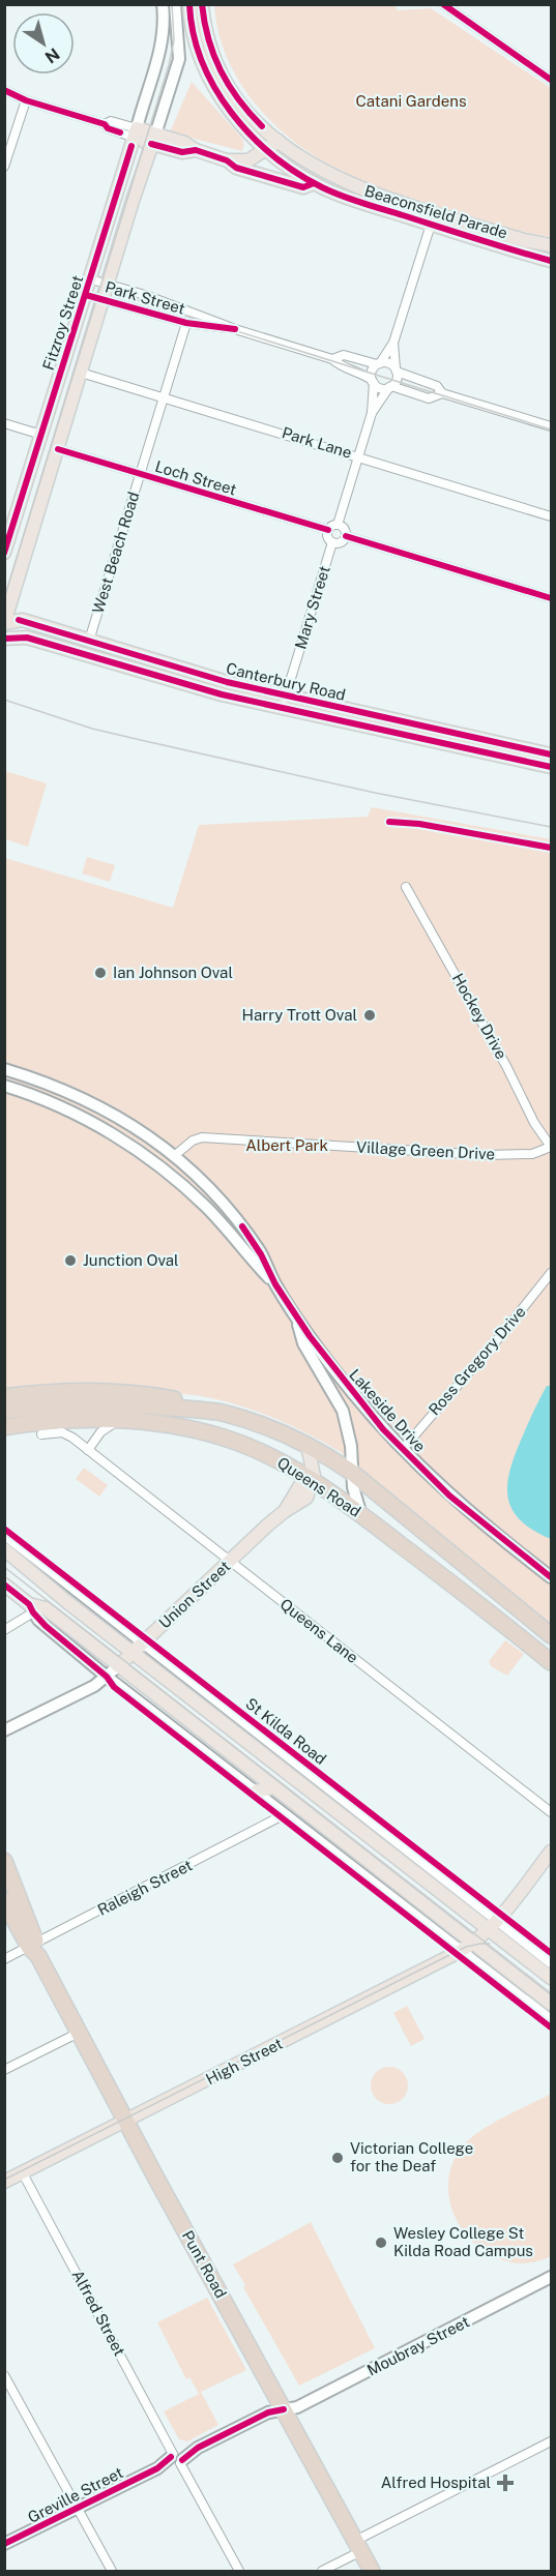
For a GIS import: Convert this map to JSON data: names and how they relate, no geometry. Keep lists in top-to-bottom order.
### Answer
{
  "streets": {
    "highway": ["Queens Road", "Punt Road"],
    "main road": [
      "Beaconsfield Parade",
      "Fitzroy Street",
      "Canterbury Road",
      "Union Street",
      "St Kilda Road",
      "High Street"
    ],
    "street": [
      "Park Street",
      "Park Lane",
      "Loch Street",
      "West Beach Road",
      "Mary Street",
      "Hockey Drive",
      "Village Green Drive",
      "Ross Gregory Drive",
      "Lakeside Drive",
      "Queens Lane",
      "Raleigh Street",
      "Alfred Street",
      "Moubray Street",
      "Greville Street"
    ]
  },
  "crossings": [
    ["Beaconsfield Parade", "Fitzroy Street"],
    ["Park Street", "Fitzroy Street"],
    ["Park Street", "West Beach Road"],
    ["Fitzroy Street", "Park Lane"],
    ["Fitzroy Street", "Loch Street"],
    ["Fitzroy Street", "Canterbury Road"],
    ["Park Lane", "West Beach Road"],
    ["Loch Street", "West Beach Road"],
    ["Loch Street", "Mary Street"],
    ["West Beach Road", "Canterbury Road"],
    ["Mary Street", "Canterbury Road"],
    ["Hockey Drive", "Village Green Drive"],
    ["Village Green Drive", "Lakeside Drive"],
    ["Ross Gregory Drive", "Lakeside Drive"],
    ["Queens Road", "Union Street"],
    ["Union Street", "Queens Lane"],
    ["Union Street", "St Kilda Road"],
    ["St Kilda Road", "Raleigh Street"],
    ["St Kilda Road", "High Street"],
    ["Raleigh Street", "Punt Road"],
    ["High Street", "Punt Road"],
    ["High Street", "Alfred Street"],
    ["Punt Road", "Moubray Street"],
    ["Punt Road", "Greville Street"],
    ["Alfred Street", "Greville Street"],
    ["Moubray Street", "Greville Street"]
  ],
  "parks": ["Catani Gardens", "Albert Park"],
  "places": {
    "other": [
      "Ian Johnson Oval",
      "Harry Trott Oval",
      "Junction Oval",
      "Victorian College for the Deaf",
      "Wesley College St Kilda Road Campus"
    ],
    "health": ["Alfred Hospital"]
  },
  "north": "bottom right"
}
